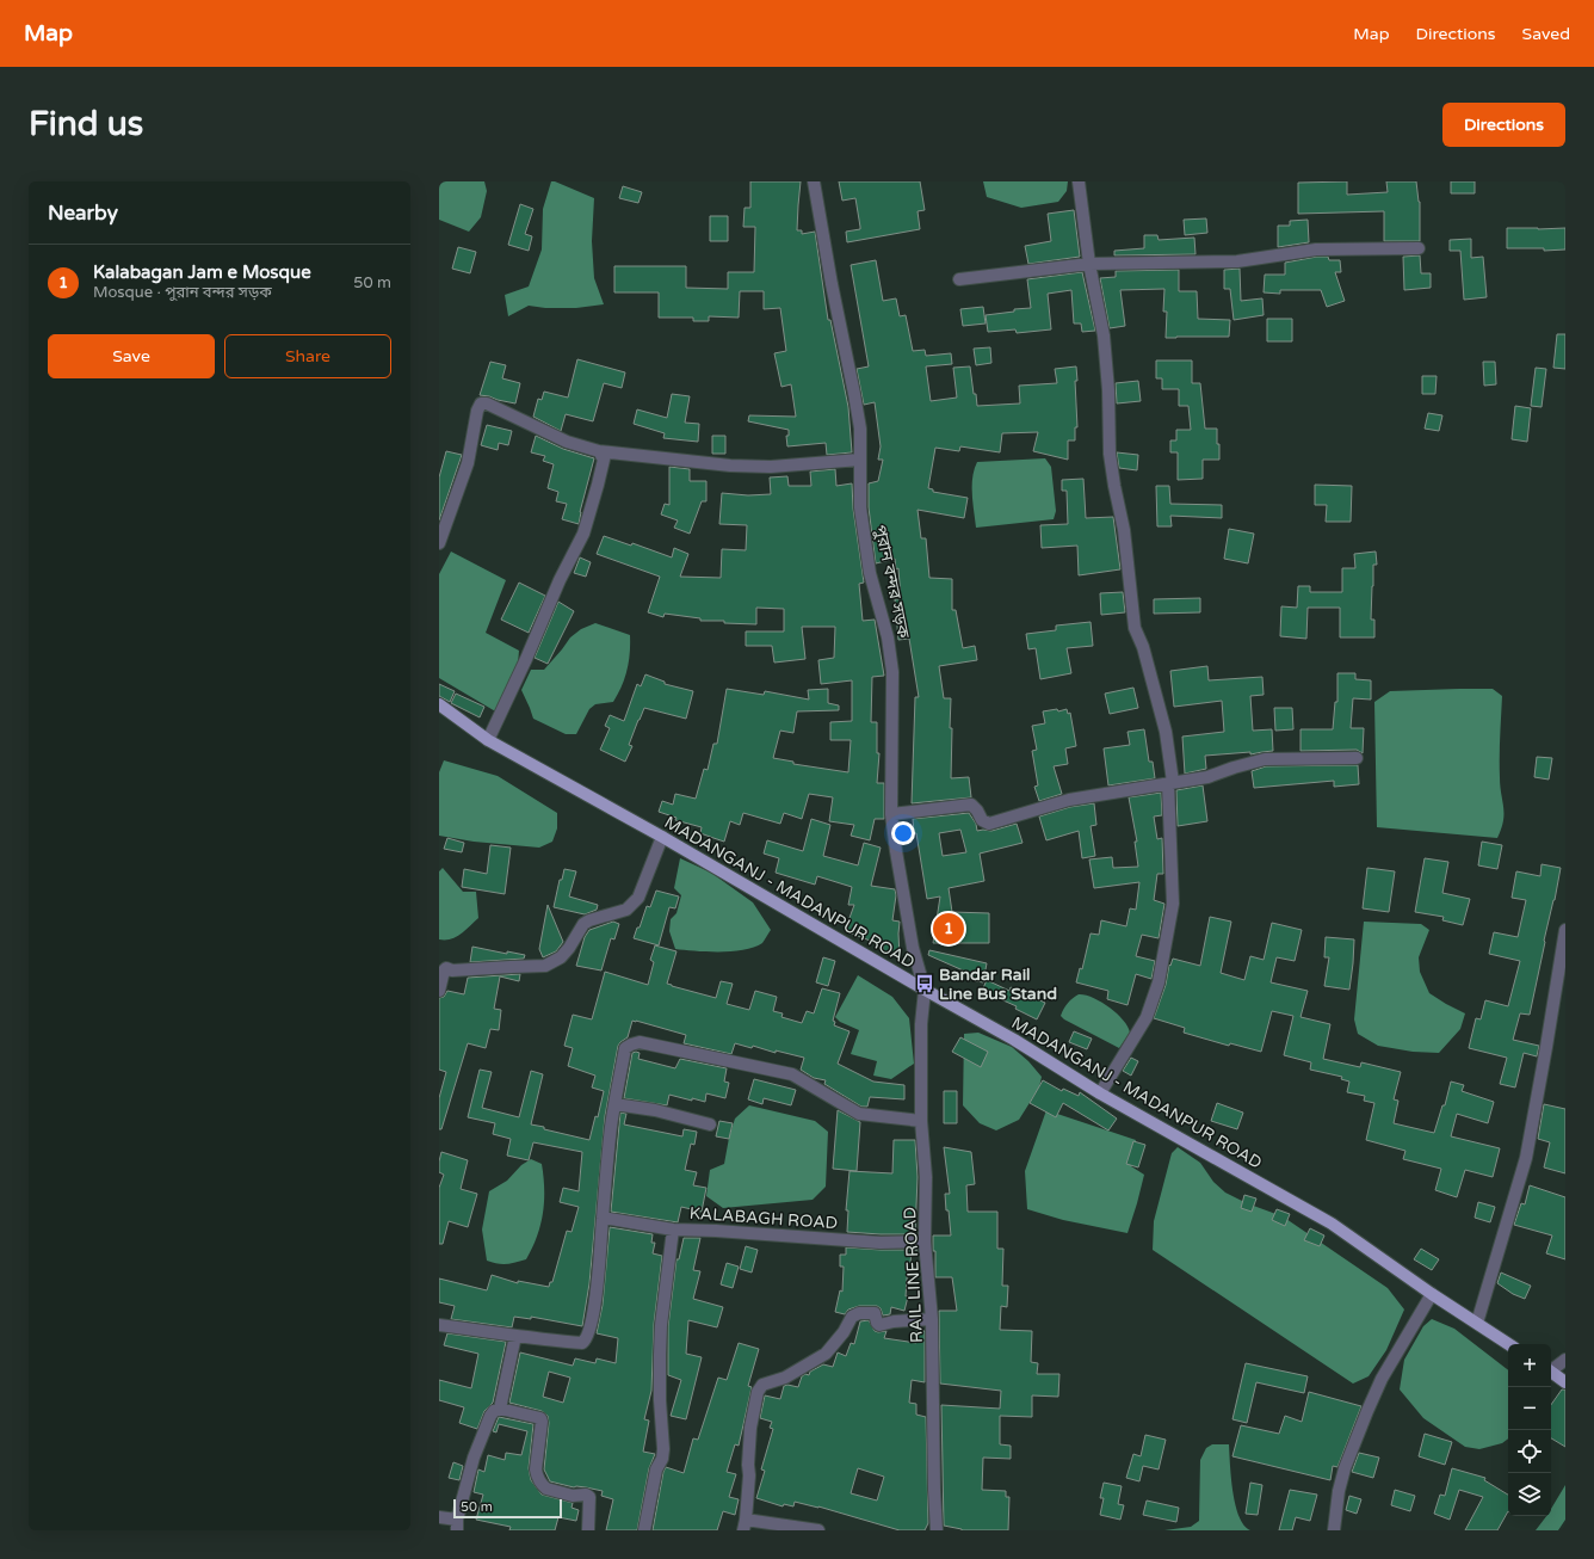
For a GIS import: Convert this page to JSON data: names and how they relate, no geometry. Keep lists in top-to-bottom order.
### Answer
{
  "streets": {
    "main road": ["MADANGANJ - MADANPUR ROAD"],
    "street": ["পুরান বন্দর সড়ক", "KALABAGH ROAD", "RAIL LINE ROAD"]
  },
  "crossings": [
    ["পুরান বন্দর সড়ক", "MADANGANJ - MADANPUR ROAD"],
    ["পুরান বন্দর সড়ক", "RAIL LINE ROAD"],
    ["MADANGANJ - MADANPUR ROAD", "RAIL LINE ROAD"],
    ["KALABAGH ROAD", "RAIL LINE ROAD"]
  ],
  "places": {
    "bus stop": ["Bandar Rail Line Bus Stand"]
  },
  "scale_bar": "50 m",
  "page": {
    "header": "Map",
    "nav": ["Map", "Directions", "Saved"],
    "buttons": [
      "Directions",
      ["Save", "Share"]
    ],
    "title": "Find us",
    "heading": "Nearby",
    "list": [
      {
        "mark": "1",
        "name": "Kalabagan Jam e Mosque",
        "note": "Mosque · পুরান বন্দর সড়ক",
        "value": "50 m"
      }
    ],
    "pins": "1",
    "map_buttons": ["+", "−"],
    "scale": "50 m"
  }
}
